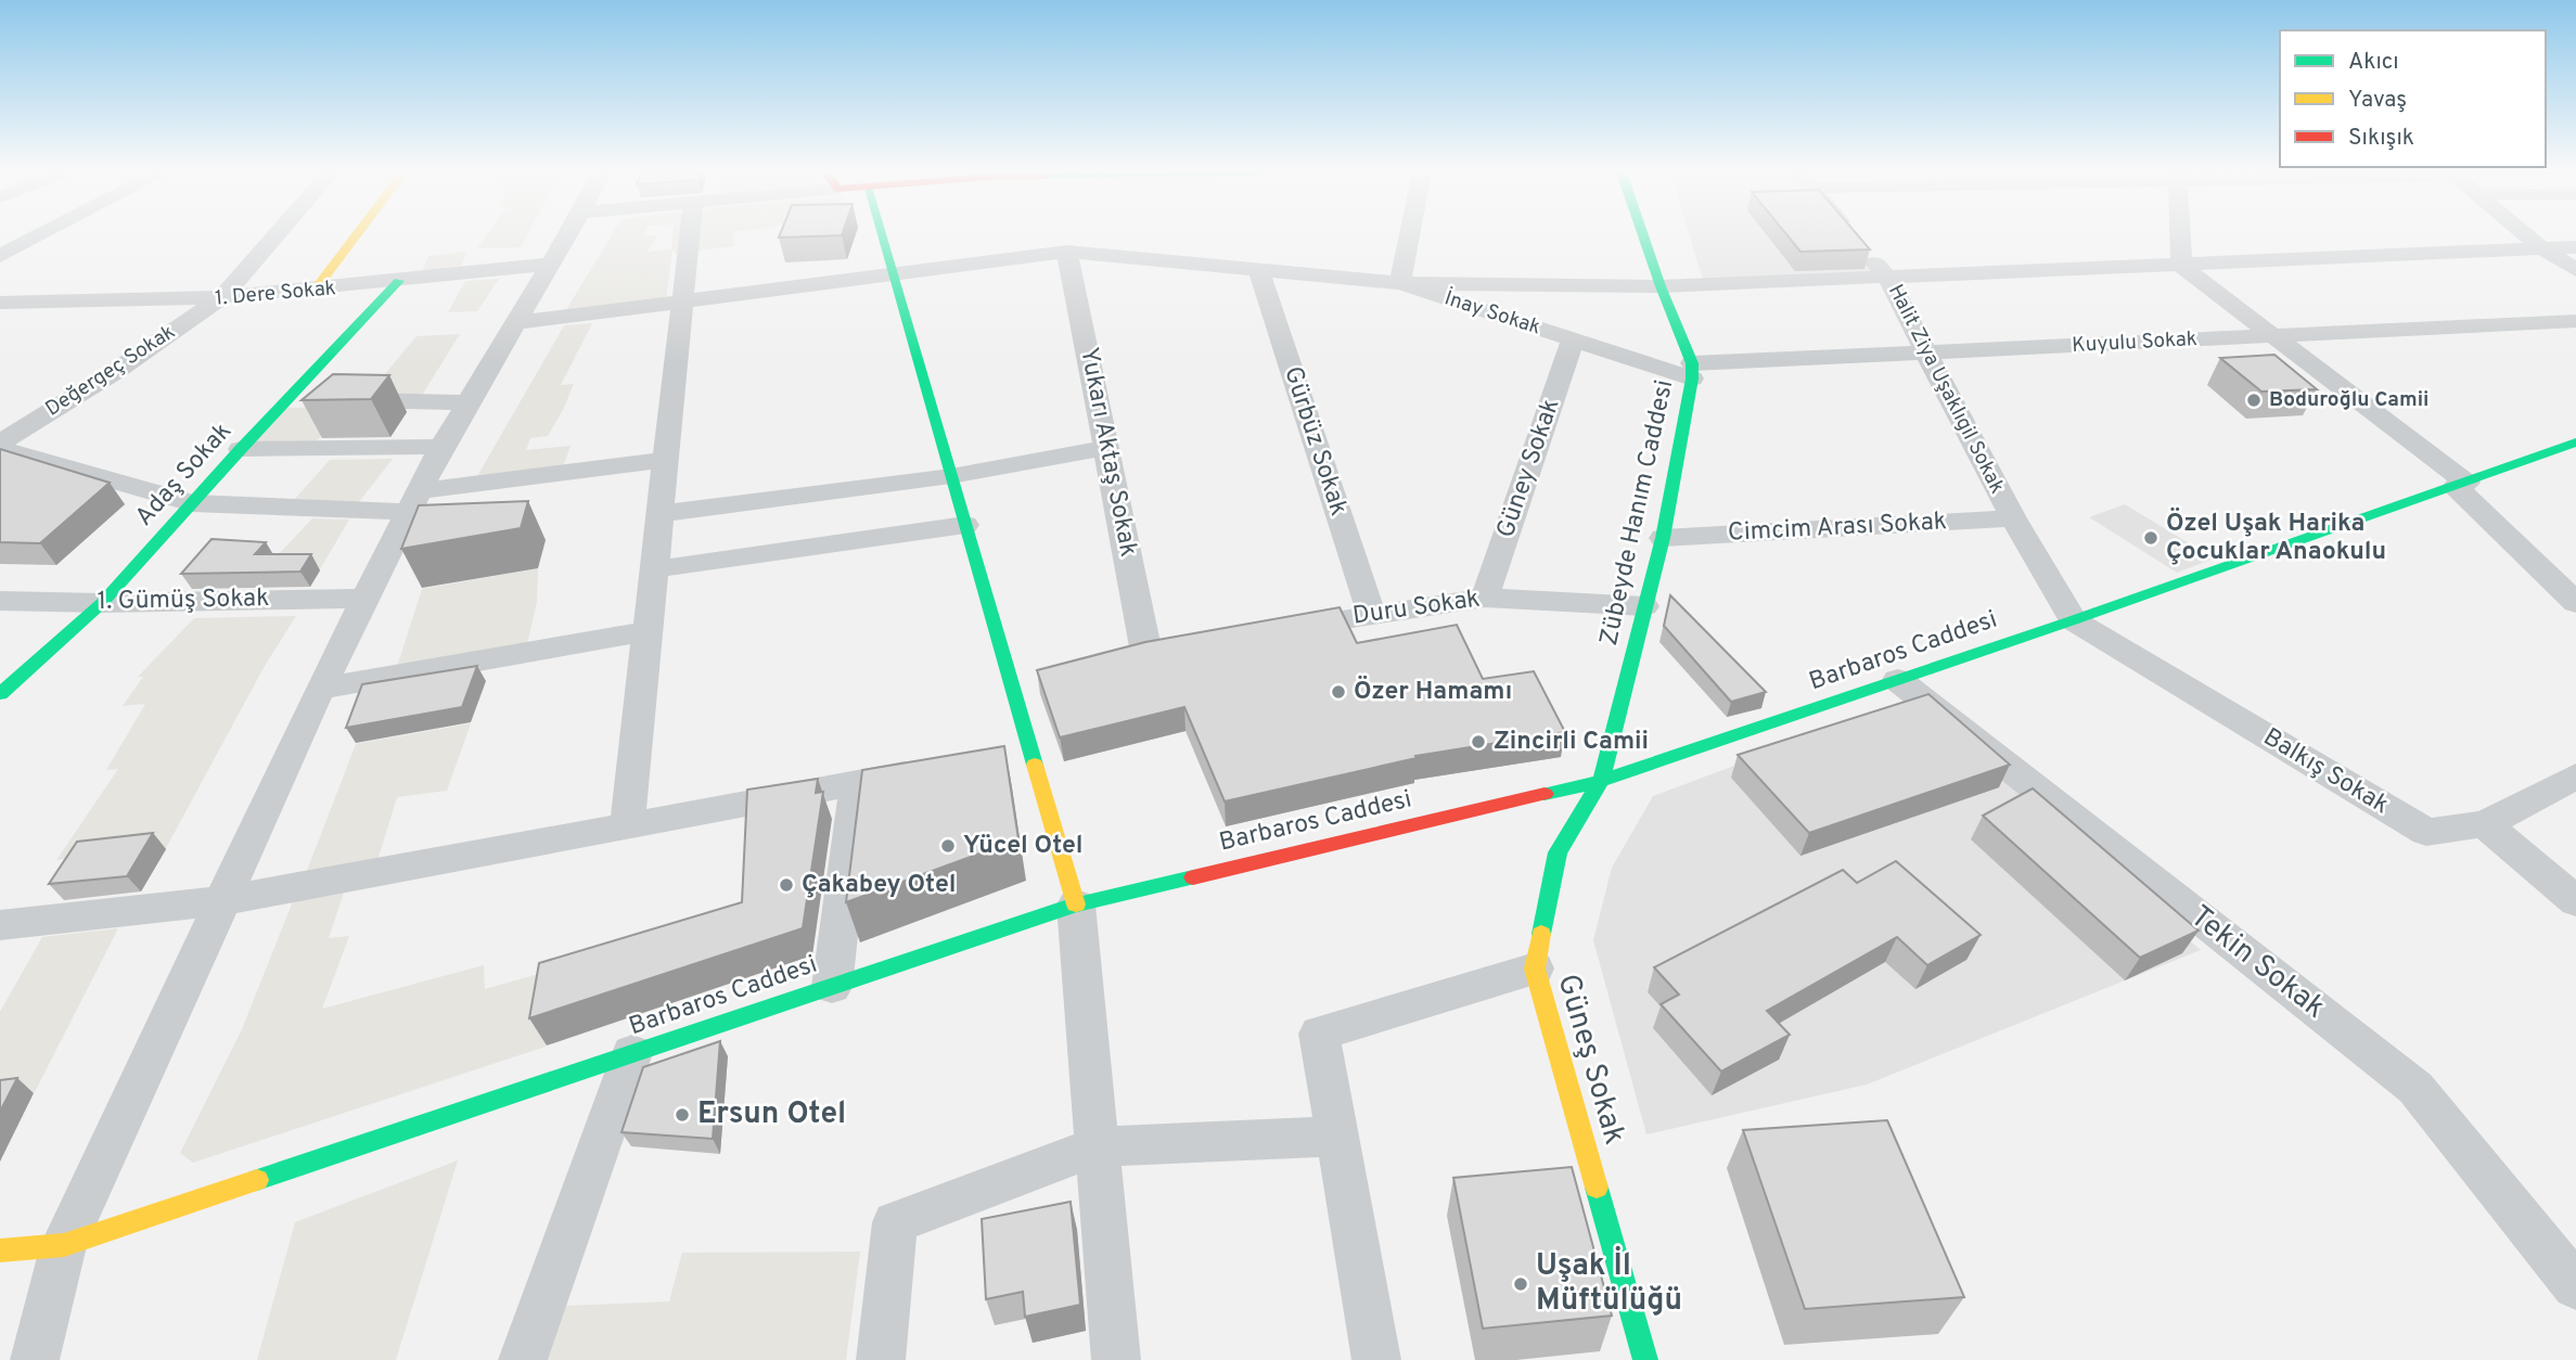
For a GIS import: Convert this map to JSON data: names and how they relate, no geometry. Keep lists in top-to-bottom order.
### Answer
{
  "streets": {
    "main road": [
      "Adaş Sokak",
      "Zübeyde Hanım Caddesi",
      "Barbaros Caddesi",
      "Güneş Sokak"
    ],
    "street": [
      "1. Dere Sokak",
      "İnay Sokak",
      "Kuyulu Sokak",
      "Değergeç Sokak",
      "Halit Ziya Uşaklıgil Sokak",
      "Gürbüz Sokak",
      "Yukarı Aktaş Sokak",
      "Güney Sokak",
      "Cimcim Arası Sokak",
      "1. Gümüş Sokak",
      "Duru Sokak",
      "Balkış Sokak",
      "Tekin Sokak"
    ]
  },
  "crossings": [
    ["1. Dere Sokak", "Değergeç Sokak"],
    ["1. Dere Sokak", "Adaş Sokak"],
    ["İnay Sokak", "Kuyulu Sokak"],
    ["İnay Sokak", "Güney Sokak"],
    ["İnay Sokak", "Zübeyde Hanım Caddesi"],
    ["Kuyulu Sokak", "Halit Ziya Uşaklıgil Sokak"],
    ["Kuyulu Sokak", "Zübeyde Hanım Caddesi"],
    ["Halit Ziya Uşaklıgil Sokak", "Cimcim Arası Sokak"],
    ["Halit Ziya Uşaklıgil Sokak", "Barbaros Caddesi"],
    ["Halit Ziya Uşaklıgil Sokak", "Balkış Sokak"],
    ["Gürbüz Sokak", "Duru Sokak"],
    ["Güney Sokak", "Duru Sokak"],
    ["Adaş Sokak", "1. Gümüş Sokak"],
    ["Zübeyde Hanım Caddesi", "Cimcim Arası Sokak"],
    ["Zübeyde Hanım Caddesi", "Duru Sokak"],
    ["Zübeyde Hanım Caddesi", "Barbaros Caddesi"],
    ["Zübeyde Hanım Caddesi", "Güneş Sokak"],
    ["Barbaros Caddesi", "Balkış Sokak"],
    ["Barbaros Caddesi", "Tekin Sokak"],
    ["Barbaros Caddesi", "Güneş Sokak"]
  ],
  "places": [
    "Boduroğlu Camii",
    "Özel Uşak Harika Çocuklar Anaokulu",
    "Özer Hamamı",
    "Zincirli Camii",
    "Yücel Otel",
    "Çakabey Otel",
    "Ersun Otel",
    "Uşak İl Müftülüğü"
  ],
  "legend": ["Akıcı", "Yavaş", "Sıkışık"]
}
